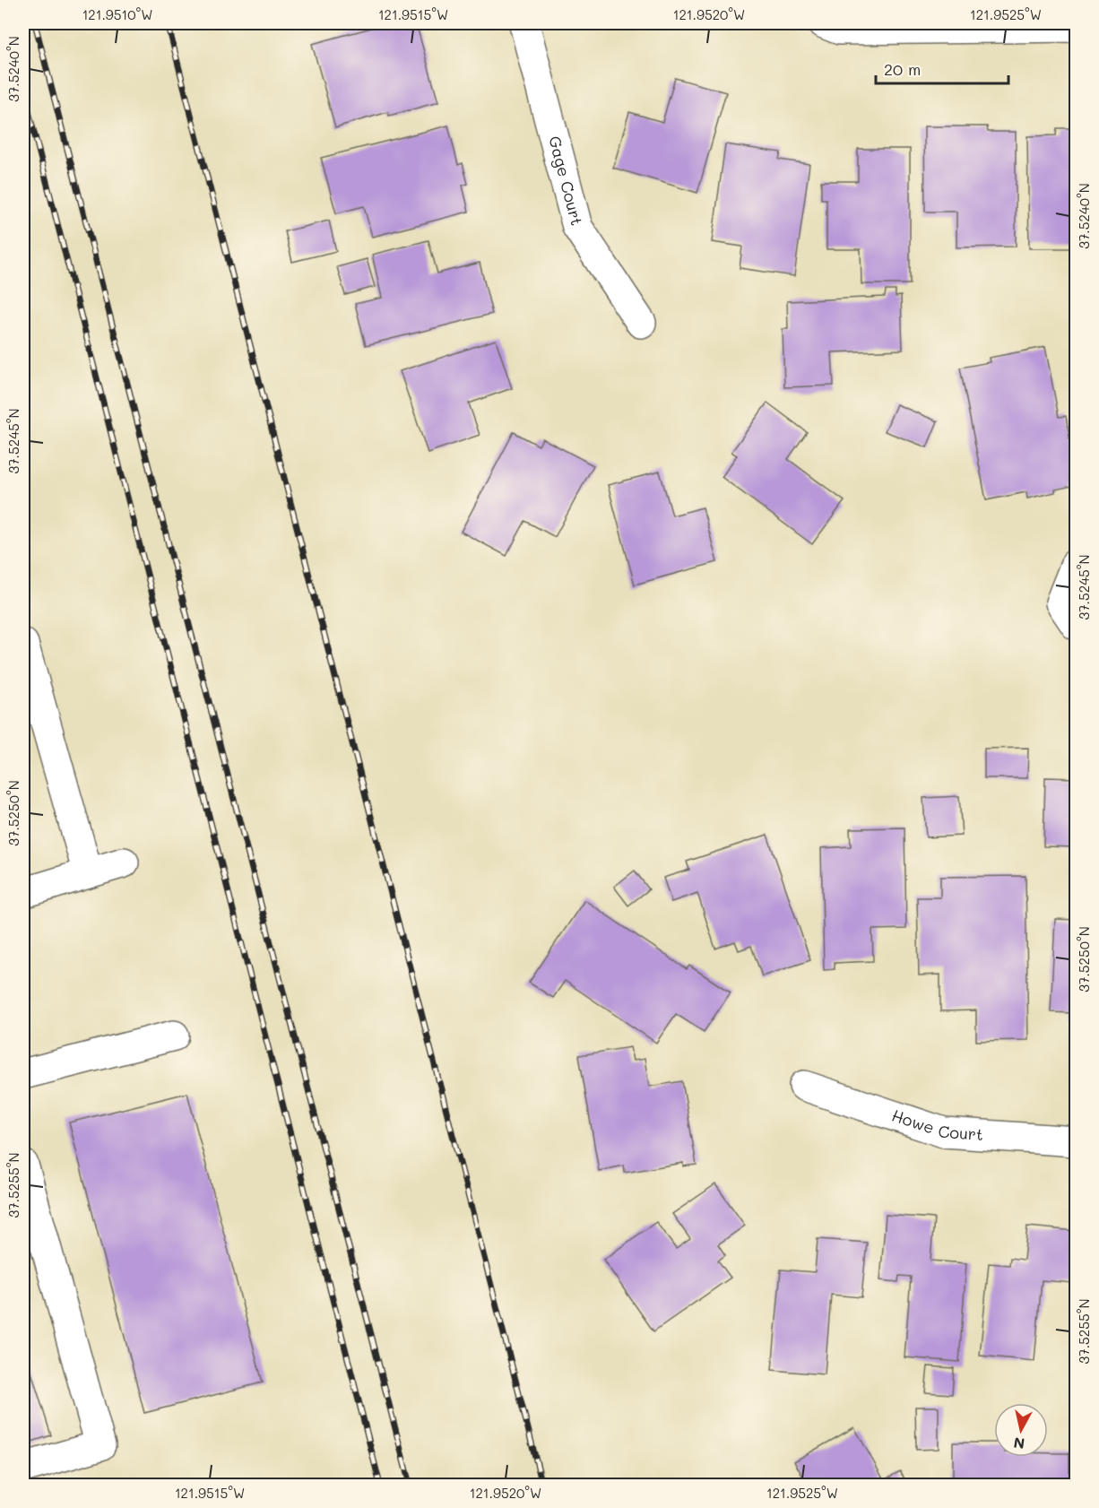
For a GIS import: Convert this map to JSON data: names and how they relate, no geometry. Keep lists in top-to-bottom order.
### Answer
{
  "streets": {
    "street": ["Gage Court", "Howe Court"]
  },
  "scale_bar": "20 m",
  "north": "bottom",
  "coordinates": [
    "121.9510°W",
    "121.9515°W",
    "121.9520°W",
    "121.9525°W",
    "37.5240°N",
    "37.5245°N",
    "37.5250°N",
    "37.5255°N"
  ]
}
